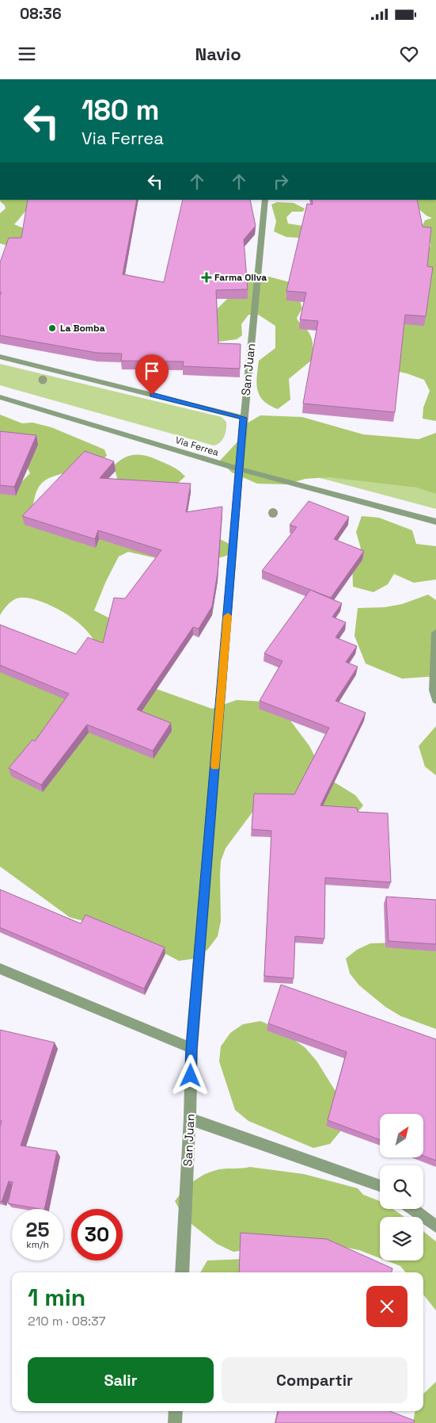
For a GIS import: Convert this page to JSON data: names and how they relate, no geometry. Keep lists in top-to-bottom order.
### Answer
{
  "streets": {
    "street": ["San Juan", "Via Ferrea"]
  },
  "crossings": [
    ["San Juan", "Via Ferrea"]
  ],
  "places": {
    "health": ["Farma Oliva"],
    "other": ["La Bomba"]
  },
  "north": "top right",
  "page": {
    "status": "08:36",
    "header": "Navio",
    "turn": ["180 m", "Via Ferrea"],
    "speed": "25 km/h",
    "limit": "30",
    "heading": ["1 min", "210 m · 08:37"],
    "buttons": ["Salir", "Compartir"]
  }
}
